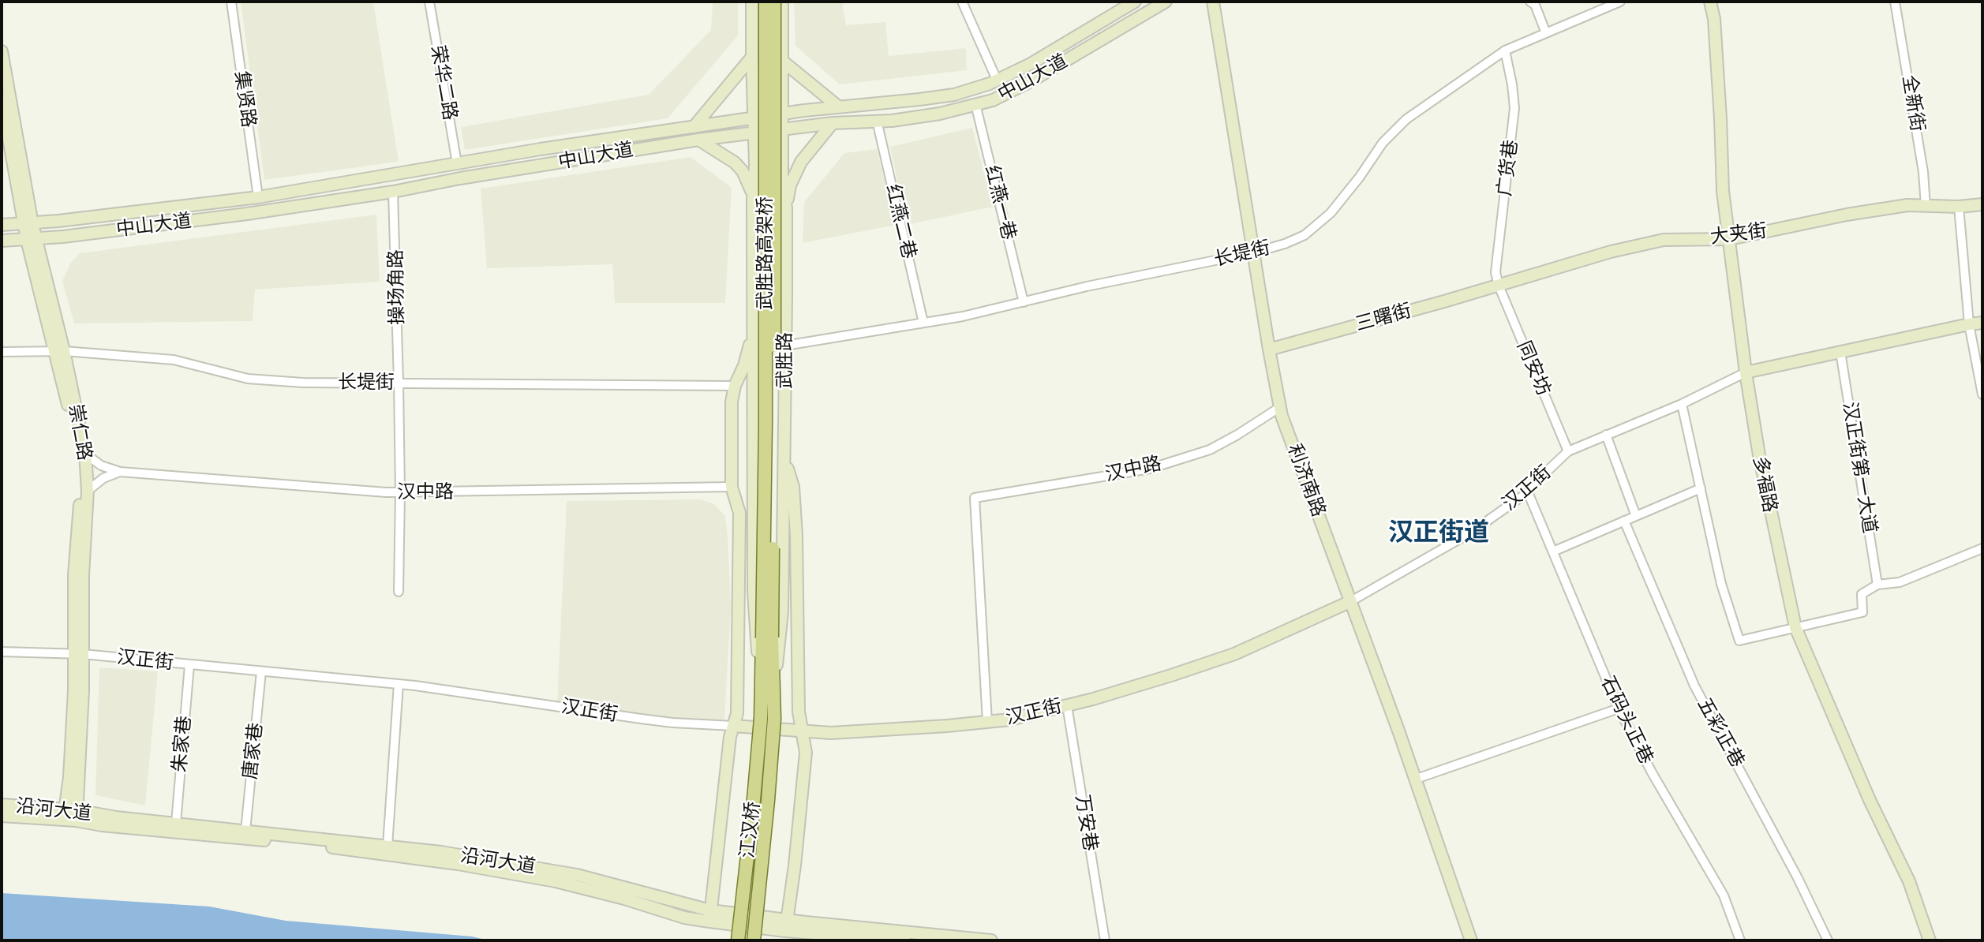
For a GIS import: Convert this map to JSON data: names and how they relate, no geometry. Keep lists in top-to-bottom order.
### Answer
{
  "streets": {
    "main road": [
      "中山大道",
      "大夹街",
      "武胜路高架桥",
      "三曙街",
      "武胜路",
      "崇仁路",
      "利济南路",
      "多福路",
      "汉正街",
      "沿河大道",
      "江汉桥"
    ],
    "street": [
      "荣华二路",
      "集贤路",
      "全新街",
      "广货巷",
      "红燕一巷",
      "红燕二巷",
      "长堤街",
      "操场角路",
      "同安坊",
      "汉正街第一大道",
      "汉中路",
      "石码头正巷",
      "五彩正巷",
      "朱家巷",
      "唐家巷",
      "万安巷"
    ]
  },
  "crossings": [
    ["中山大道", "荣华二路"],
    ["中山大道", "集贤路"],
    ["中山大道", "红燕一巷"],
    ["中山大道", "红燕二巷"],
    ["中山大道", "操场角路"],
    ["中山大道", "武胜路"],
    ["中山大道", "崇仁路"],
    ["全新街", "大夹街"],
    ["广货巷", "大夹街"],
    ["广货巷", "长堤街"],
    ["广货巷", "三曙街"],
    ["广货巷", "同安坊"],
    ["红燕一巷", "长堤街"],
    ["红燕二巷", "长堤街"],
    ["大夹街", "三曙街"],
    ["大夹街", "同安坊"],
    ["大夹街", "多福路"],
    ["长堤街", "操场角路"],
    ["长堤街", "武胜路"],
    ["长堤街", "崇仁路"],
    ["长堤街", "利济南路"],
    ["操场角路", "汉中路"],
    ["三曙街", "同安坊"],
    ["三曙街", "利济南路"],
    ["武胜路", "江汉桥"],
    ["同安坊", "汉正街"],
    ["崇仁路", "汉中路"],
    ["崇仁路", "汉正街"],
    ["崇仁路", "沿河大道"],
    ["汉正街第一大道", "汉正街"],
    ["汉中路", "利济南路"],
    ["汉中路", "汉正街"],
    ["利济南路", "汉正街"],
    ["多福路", "汉正街"],
    ["汉正街", "石码头正巷"],
    ["汉正街", "朱家巷"],
    ["汉正街", "唐家巷"],
    ["汉正街", "万安巷"],
    ["朱家巷", "沿河大道"],
    ["唐家巷", "沿河大道"]
  ],
  "districts": ["汉正街道"]
}
